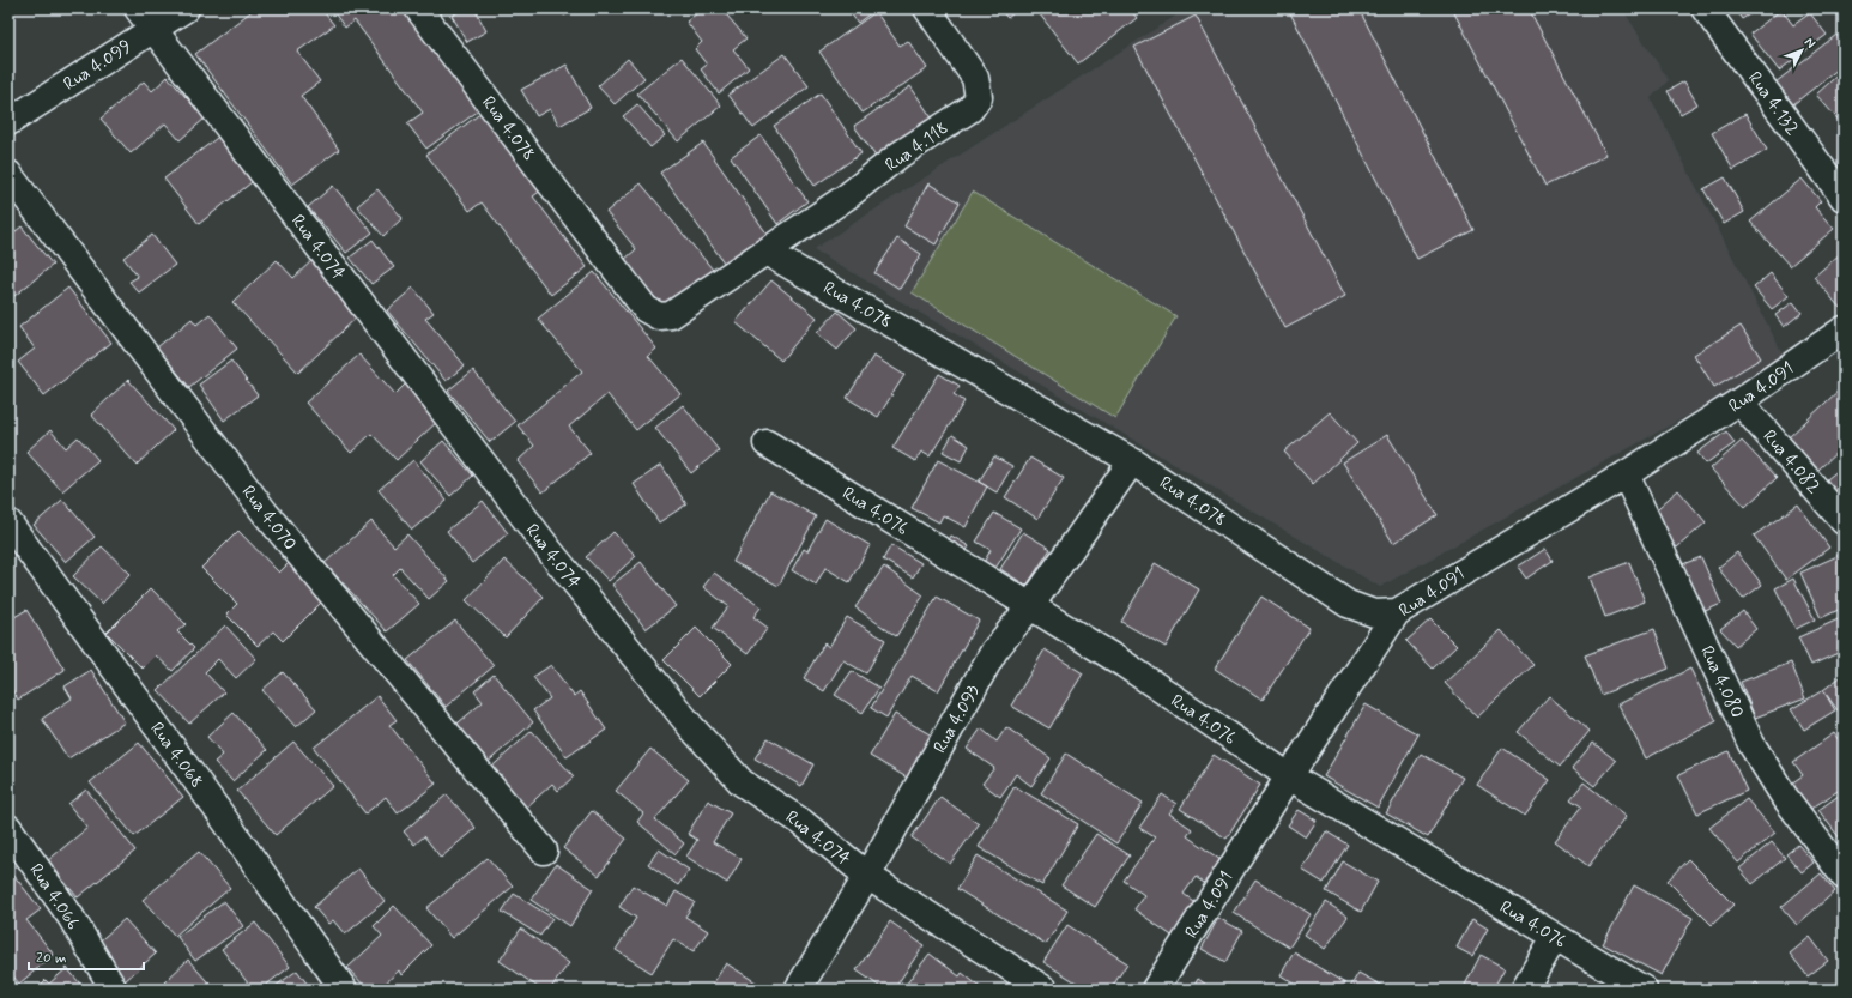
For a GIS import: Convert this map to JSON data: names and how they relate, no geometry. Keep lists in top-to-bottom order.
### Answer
{
  "streets": {
    "street": [
      "Rua 4.099",
      "Rua 4.132",
      "Rua 4.078",
      "Rua 4.118",
      "Rua 4.074",
      "Rua 4.091",
      "Rua 4.082",
      "Rua 4.076",
      "Rua 4.070",
      "Rua 4.080",
      "Rua 4.093",
      "Rua 4.068",
      "Rua 4.066"
    ]
  },
  "crossings": [
    ["Rua 4.099", "Rua 4.074"],
    ["Rua 4.078", "Rua 4.118"],
    ["Rua 4.078", "Rua 4.091"],
    ["Rua 4.078", "Rua 4.093"],
    ["Rua 4.074", "Rua 4.093"],
    ["Rua 4.091", "Rua 4.082"],
    ["Rua 4.091", "Rua 4.076"],
    ["Rua 4.091", "Rua 4.080"],
    ["Rua 4.076", "Rua 4.093"]
  ],
  "scale_bar": "20 m",
  "north": "top right"
}
